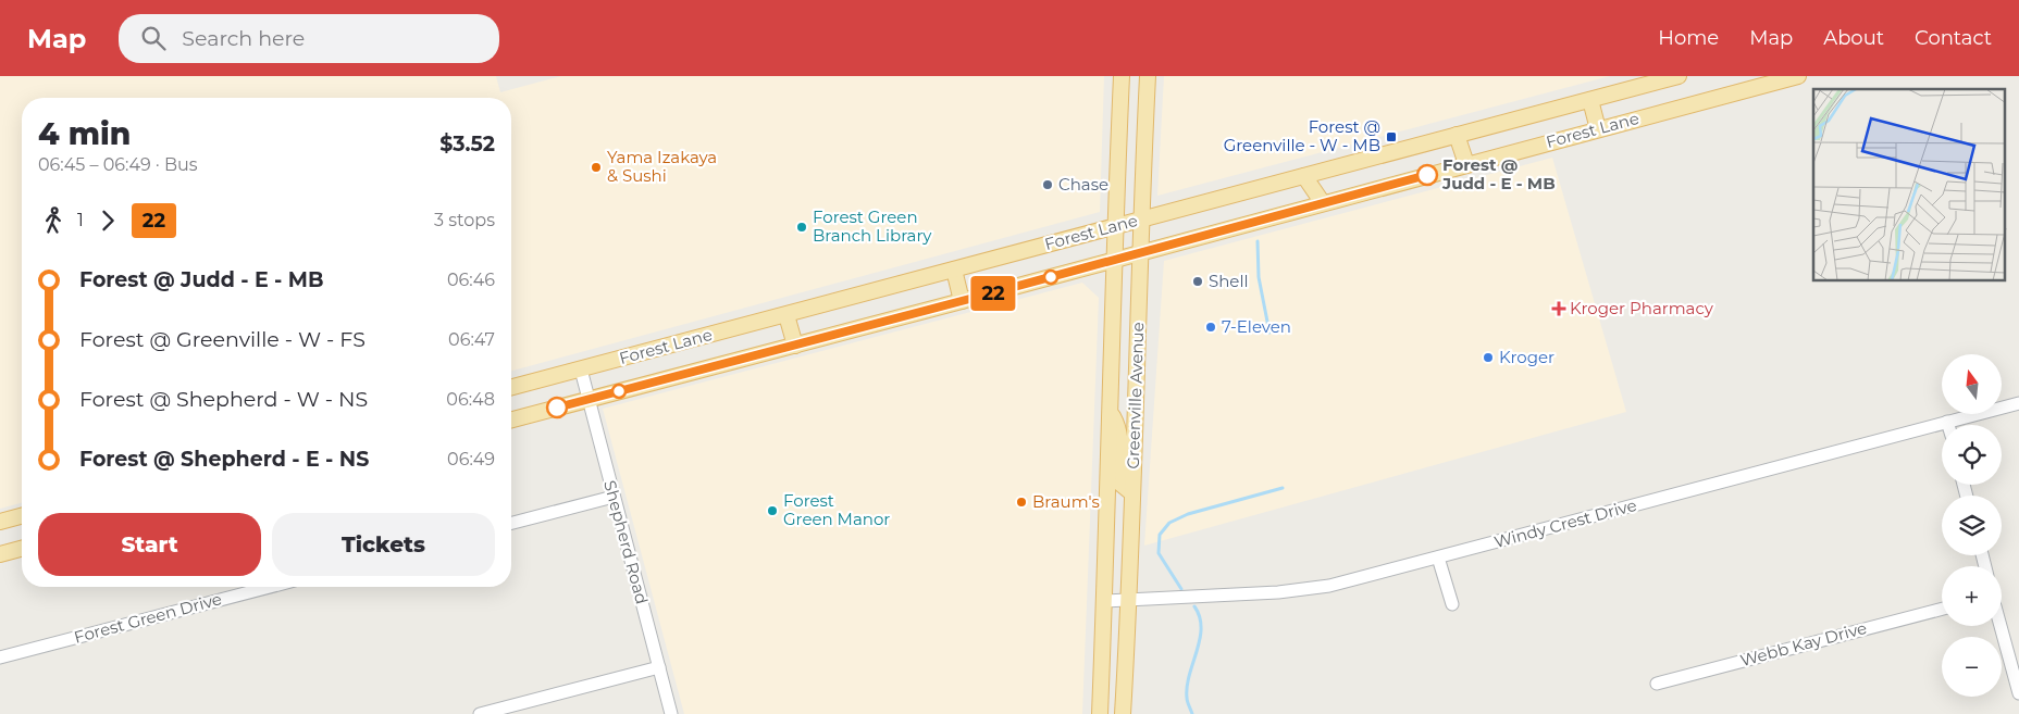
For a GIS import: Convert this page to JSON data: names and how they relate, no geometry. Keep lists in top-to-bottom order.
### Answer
{
  "streets": {
    "main road": ["Forest Lane", "Greenville Avenue"],
    "street": [
      "Windy Crest Drive",
      "Shepherd Road",
      "Forest Green Drive",
      "Webb Kay Drive"
    ]
  },
  "crossings": [
    ["Forest Lane", "Greenville Avenue"],
    ["Forest Lane", "Shepherd Road"],
    ["Greenville Avenue", "Windy Crest Drive"]
  ],
  "places": {
    "transit": ["Forest @ Greenville - W - MB"],
    "other": [
      "Yama Izakaya & Sushi",
      "Forest @ Judd - E - MB",
      "Chase",
      "Forest Green Branch Library",
      "Shell",
      "7-Eleven",
      "Kroger",
      "Braum's",
      "Forest Green Manor"
    ],
    "health": ["Kroger Pharmacy"]
  },
  "lines": ["bus line 22"],
  "north": "top",
  "page": {
    "header": "Map",
    "search": "Search here",
    "nav": [
      "Home",
      "Map",
      "About",
      "Contact"
    ],
    "on_map": "22",
    "heading": ["4 min", "06:45 – 06:49 · Bus", "$3.52"],
    "legs": ["1", "22", "3 stops"],
    "list": [
      {
        "name": "Forest @ Judd - E - MB",
        "value": "06:46"
      },
      {
        "name": "Forest @ Greenville - W - FS",
        "value": "06:47"
      },
      {
        "name": "Forest @ Shepherd - W - NS",
        "value": "06:48"
      },
      {
        "name": "Forest @ Shepherd - E - NS",
        "value": "06:49"
      }
    ],
    "map_buttons": ["+", "−"],
    "buttons": ["Start", "Tickets"]
  }
}
